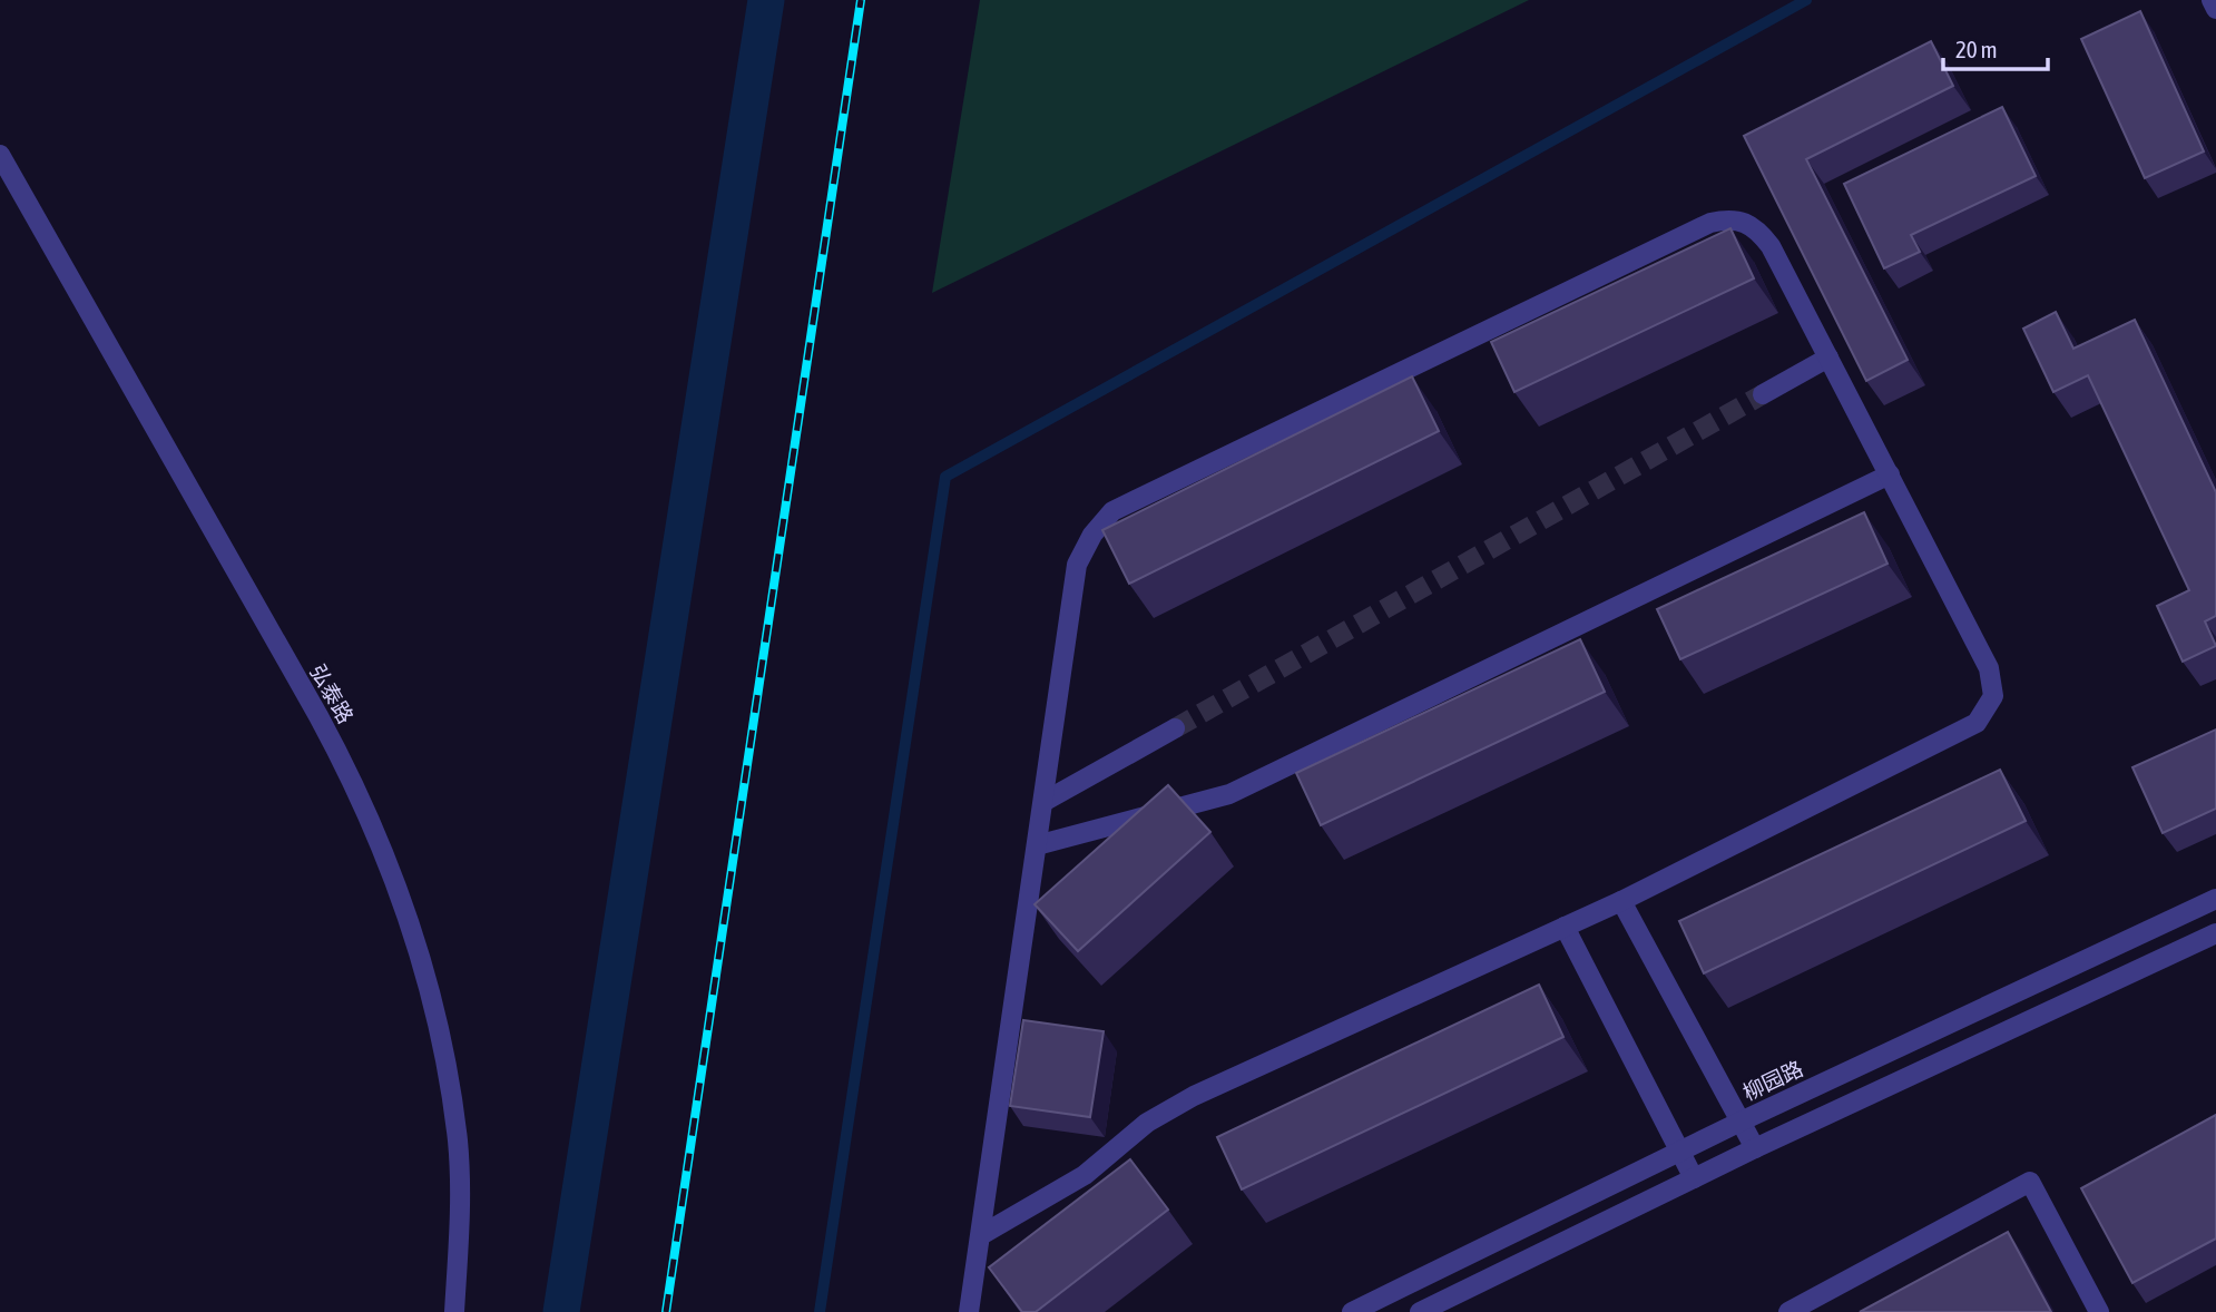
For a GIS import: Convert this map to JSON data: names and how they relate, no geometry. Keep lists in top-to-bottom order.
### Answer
{
  "streets": {
    "street": ["弘泰路", "柳园路"]
  },
  "scale_bar": "20 m"
}
